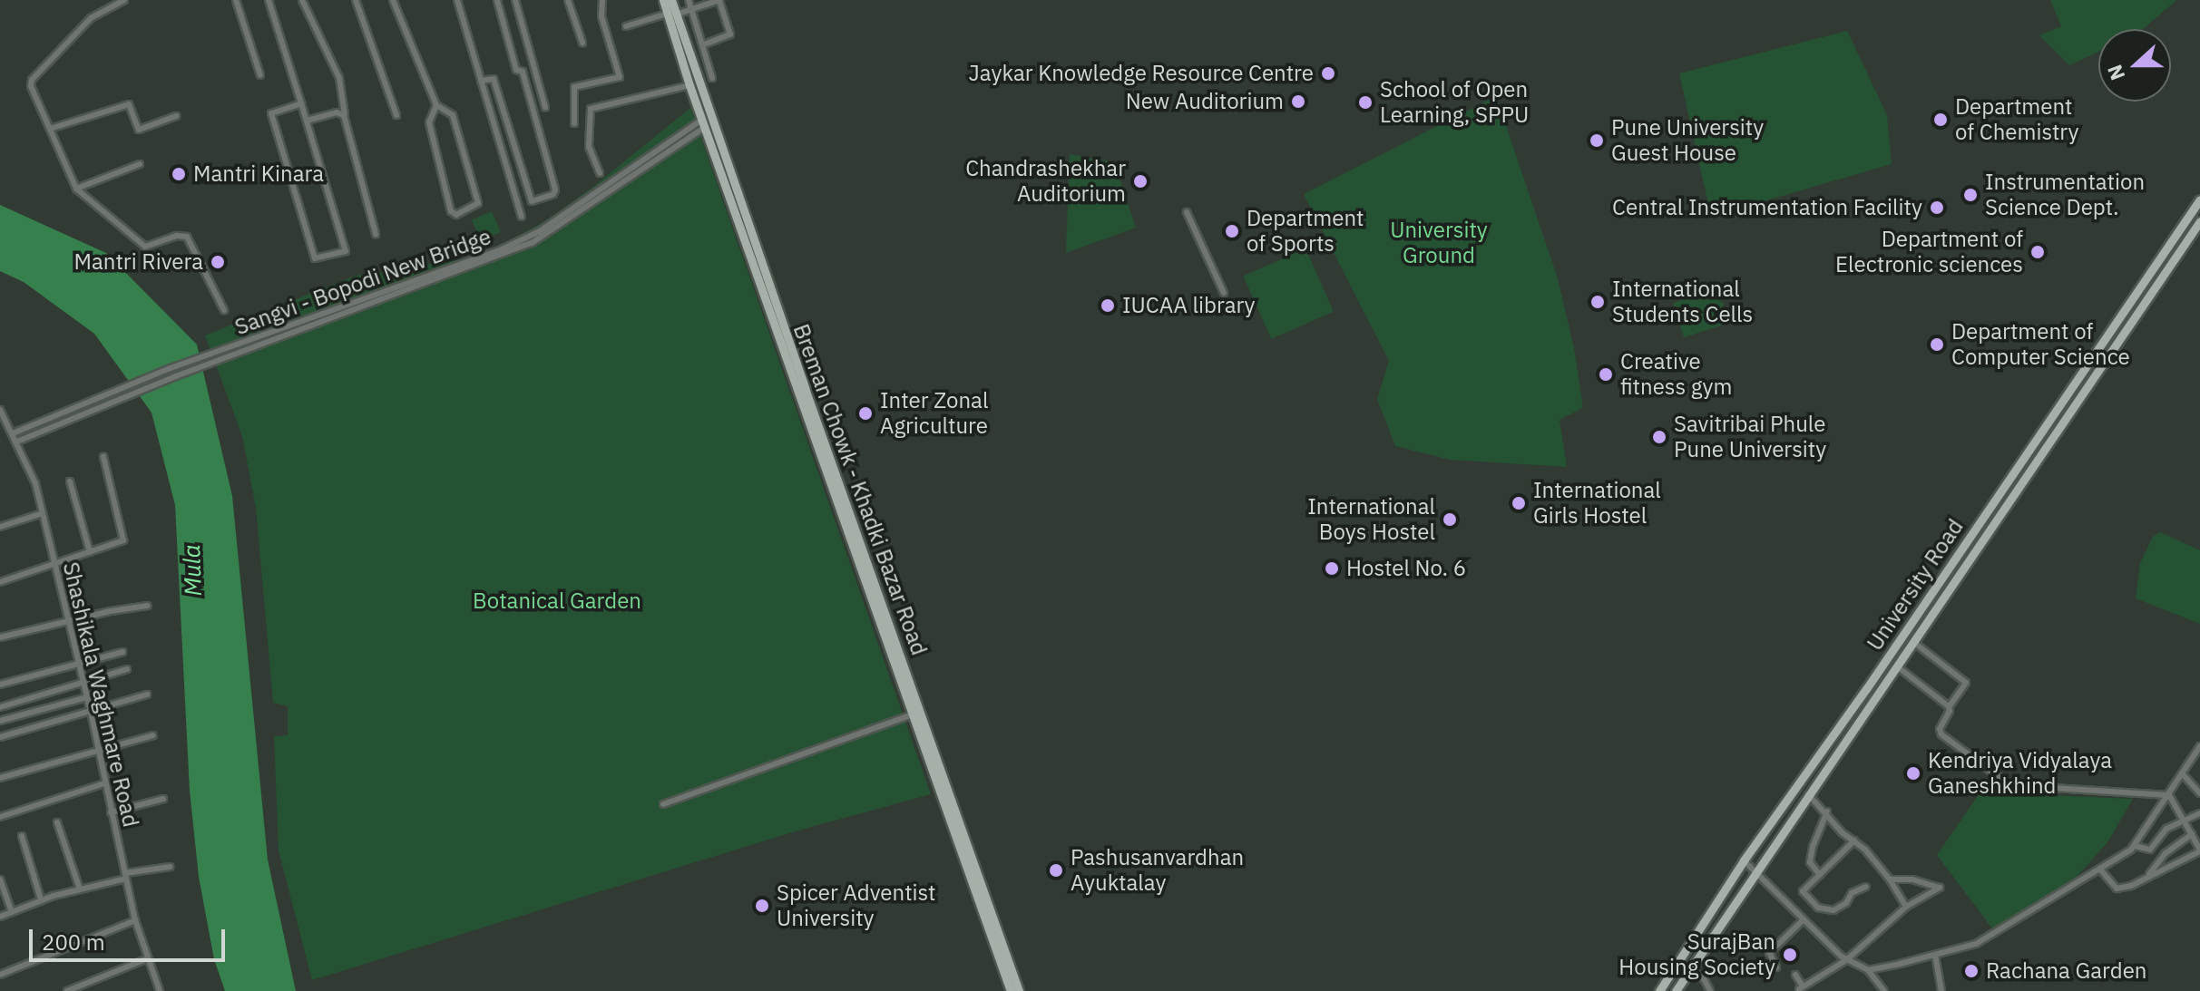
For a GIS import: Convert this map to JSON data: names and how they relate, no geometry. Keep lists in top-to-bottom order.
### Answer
{
  "streets": {
    "main road": ["Breman Chowk - Khadki Bazar Road", "University Road"],
    "street": ["Sangvi - Bopodi New Bridge", "Shashikala Waghmare Road"]
  },
  "crossings": [
    ["Sangvi - Bopodi New Bridge", "Breman Chowk - Khadki Bazar Road"],
    ["Sangvi - Bopodi New Bridge", "Shashikala Waghmare Road"]
  ],
  "water": ["Mula"],
  "parks": ["University Ground", "Botanical Garden"],
  "places": [
    "Jaykar Knowledge Resource Centre",
    "New Auditorium",
    "School of Open Learning, SPPU",
    "Department of Chemistry",
    "Pune University Guest House",
    "Mantri Kinara",
    "Chandrashekhar Auditorium",
    "Instrumentation Science Dept.",
    "Central Instrumentation Facility",
    "Department of Sports",
    "Department of Electronic sciences",
    "Mantri Rivera",
    "International Students Cells",
    "IUCAA library",
    "Department of Computer Science",
    "Creative fitness gym",
    "Inter Zonal Agriculture",
    "Savitribai Phule Pune University",
    "International Girls Hostel",
    "International Boys Hostel",
    "Hostel No. 6",
    "Kendriya Vidyalaya Ganeshkhind",
    "Pashusanvardhan Ayuktalay",
    "Spicer Adventist University",
    "SurajBan Housing Society",
    "Rachana Garden"
  ],
  "scale_bar": "200 m",
  "north": "left"
}
